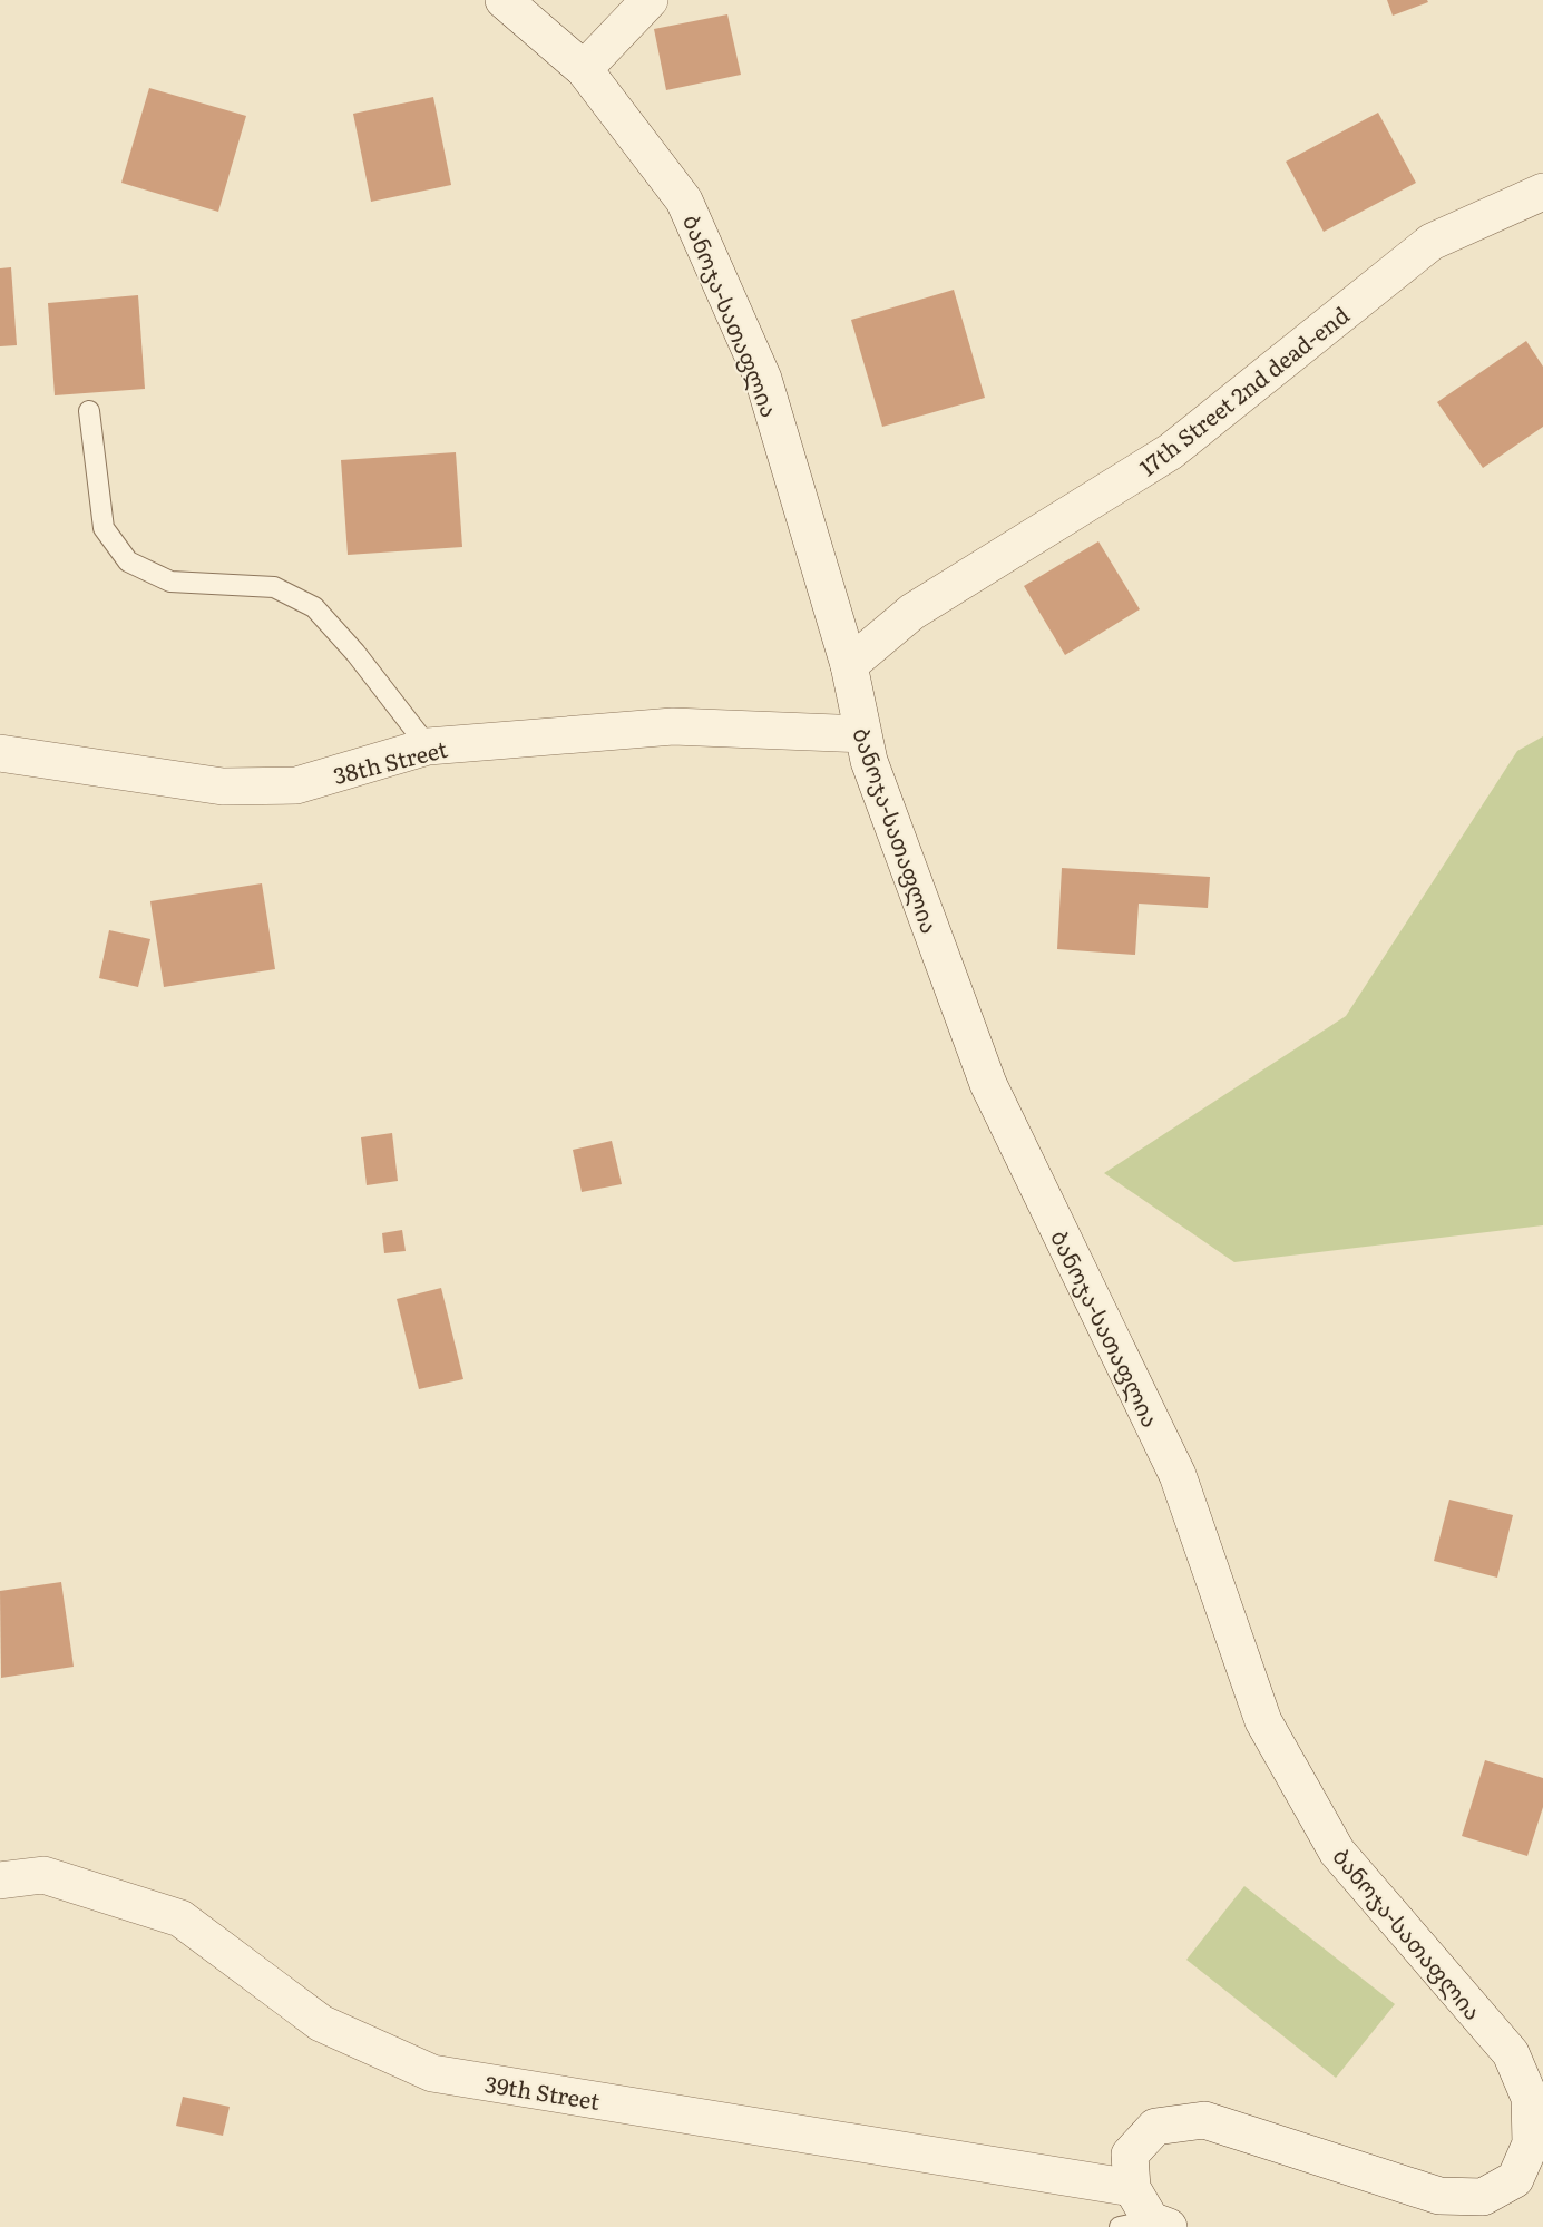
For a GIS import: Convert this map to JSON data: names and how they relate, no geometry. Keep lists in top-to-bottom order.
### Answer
{
  "streets": {
    "street": [
      "ბანოჯა-სათაფლია",
      "17th Street 2nd dead-end",
      "38th Street",
      "39th Street"
    ]
  },
  "crossings": [
    ["ბანოჯა-სათაფლია", "17th Street 2nd dead-end"],
    ["ბანოჯა-სათაფლია", "38th Street"],
    ["ბანოჯა-სათაფლია", "39th Street"]
  ]
}
